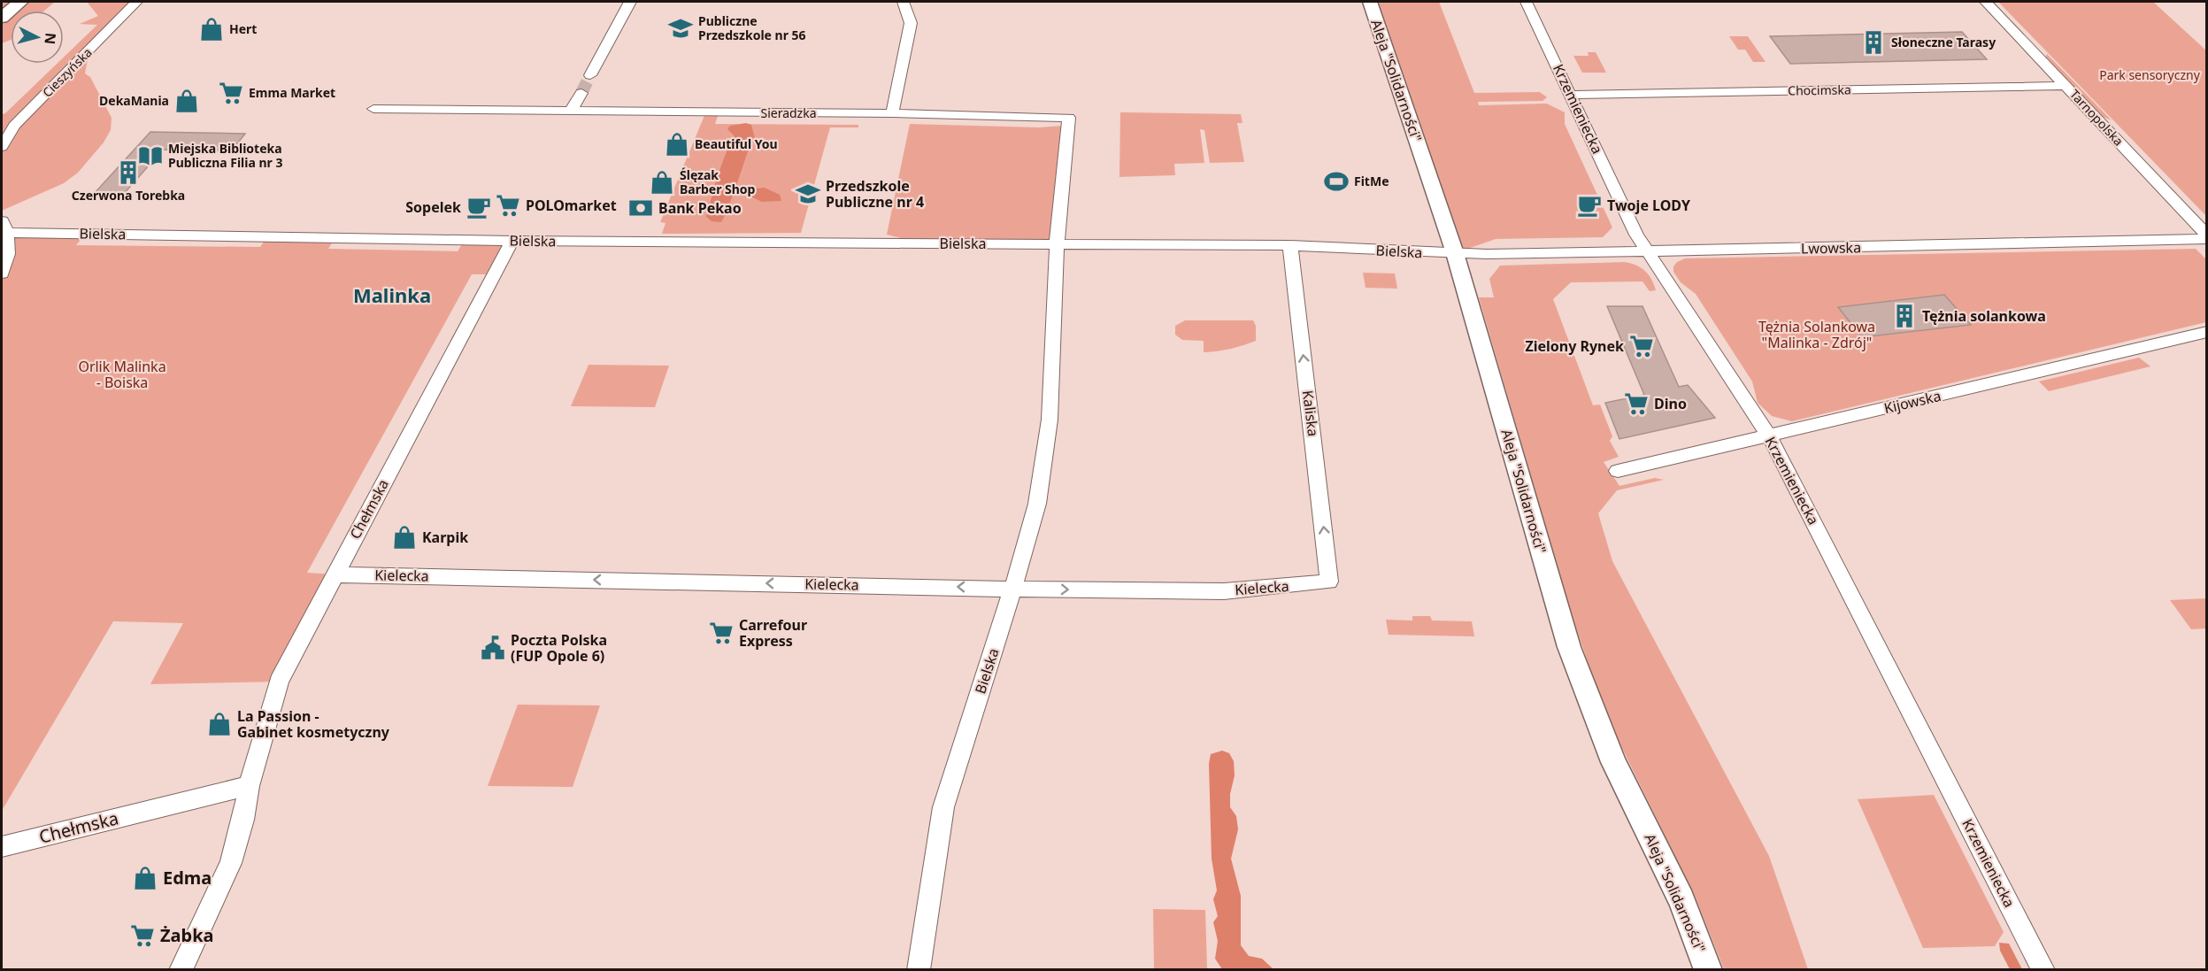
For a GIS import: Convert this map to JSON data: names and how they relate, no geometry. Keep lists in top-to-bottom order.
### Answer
{
  "streets": {
    "street": [
      "Cieszyńska",
      "Aleja \"Solidarności\"",
      "Chocimska",
      "Krzemieniecka",
      "Sieradzka",
      "Tarnopolska",
      "Bielska",
      "Lwowska",
      "Kijowska",
      "Kaliska",
      "Chełmska",
      "Kielecka"
    ]
  },
  "crossings": [
    ["Aleja \"Solidarności\"", "Bielska"],
    ["Aleja \"Solidarności\"", "Lwowska"],
    ["Chocimska", "Krzemieniecka"],
    ["Chocimska", "Tarnopolska"],
    ["Krzemieniecka", "Lwowska"],
    ["Krzemieniecka", "Kijowska"],
    ["Sieradzka", "Bielska"],
    ["Tarnopolska", "Lwowska"],
    ["Bielska", "Lwowska"],
    ["Bielska", "Kaliska"],
    ["Bielska", "Chełmska"],
    ["Bielska", "Kielecka"],
    ["Kaliska", "Kielecka"],
    ["Chełmska", "Kielecka"]
  ],
  "one_way": ["Kaliska"],
  "districts": ["Malinka"],
  "parks": ["Park sensoryczny", "Tężnia Solankowa \"Malinka - Zdrój\"", "Orlik Malinka - Boiska"],
  "places": {
    "school or university": ["Publiczne Przedszkole nr 56", "Przedszkole Publiczne nr 4"],
    "shop": [
      "Hert",
      "DekaMania",
      "Beautiful You",
      "Ślęzak Barber Shop",
      "Karpik",
      "La Passion - Gabinet kosmetyczny",
      "Edma"
    ],
    "building": ["Słoneczne Tarasy", "Czerwona Torebka", "Tężnia solankowa"],
    "supermarket": [
      "Emma Market",
      "POLOmarket",
      "Zielony Rynek",
      "Dino",
      "Carrefour Express",
      "Żabka"
    ],
    "library": ["Miejska Biblioteka Publiczna Filia nr 3"],
    "sports": ["FitMe"],
    "cafe": ["Twoje LODY", "Sopelek"],
    "bank": ["Bank Pekao"],
    "public building": ["Poczta Polska (FUP Opole 6)"]
  },
  "north": "right"
}
